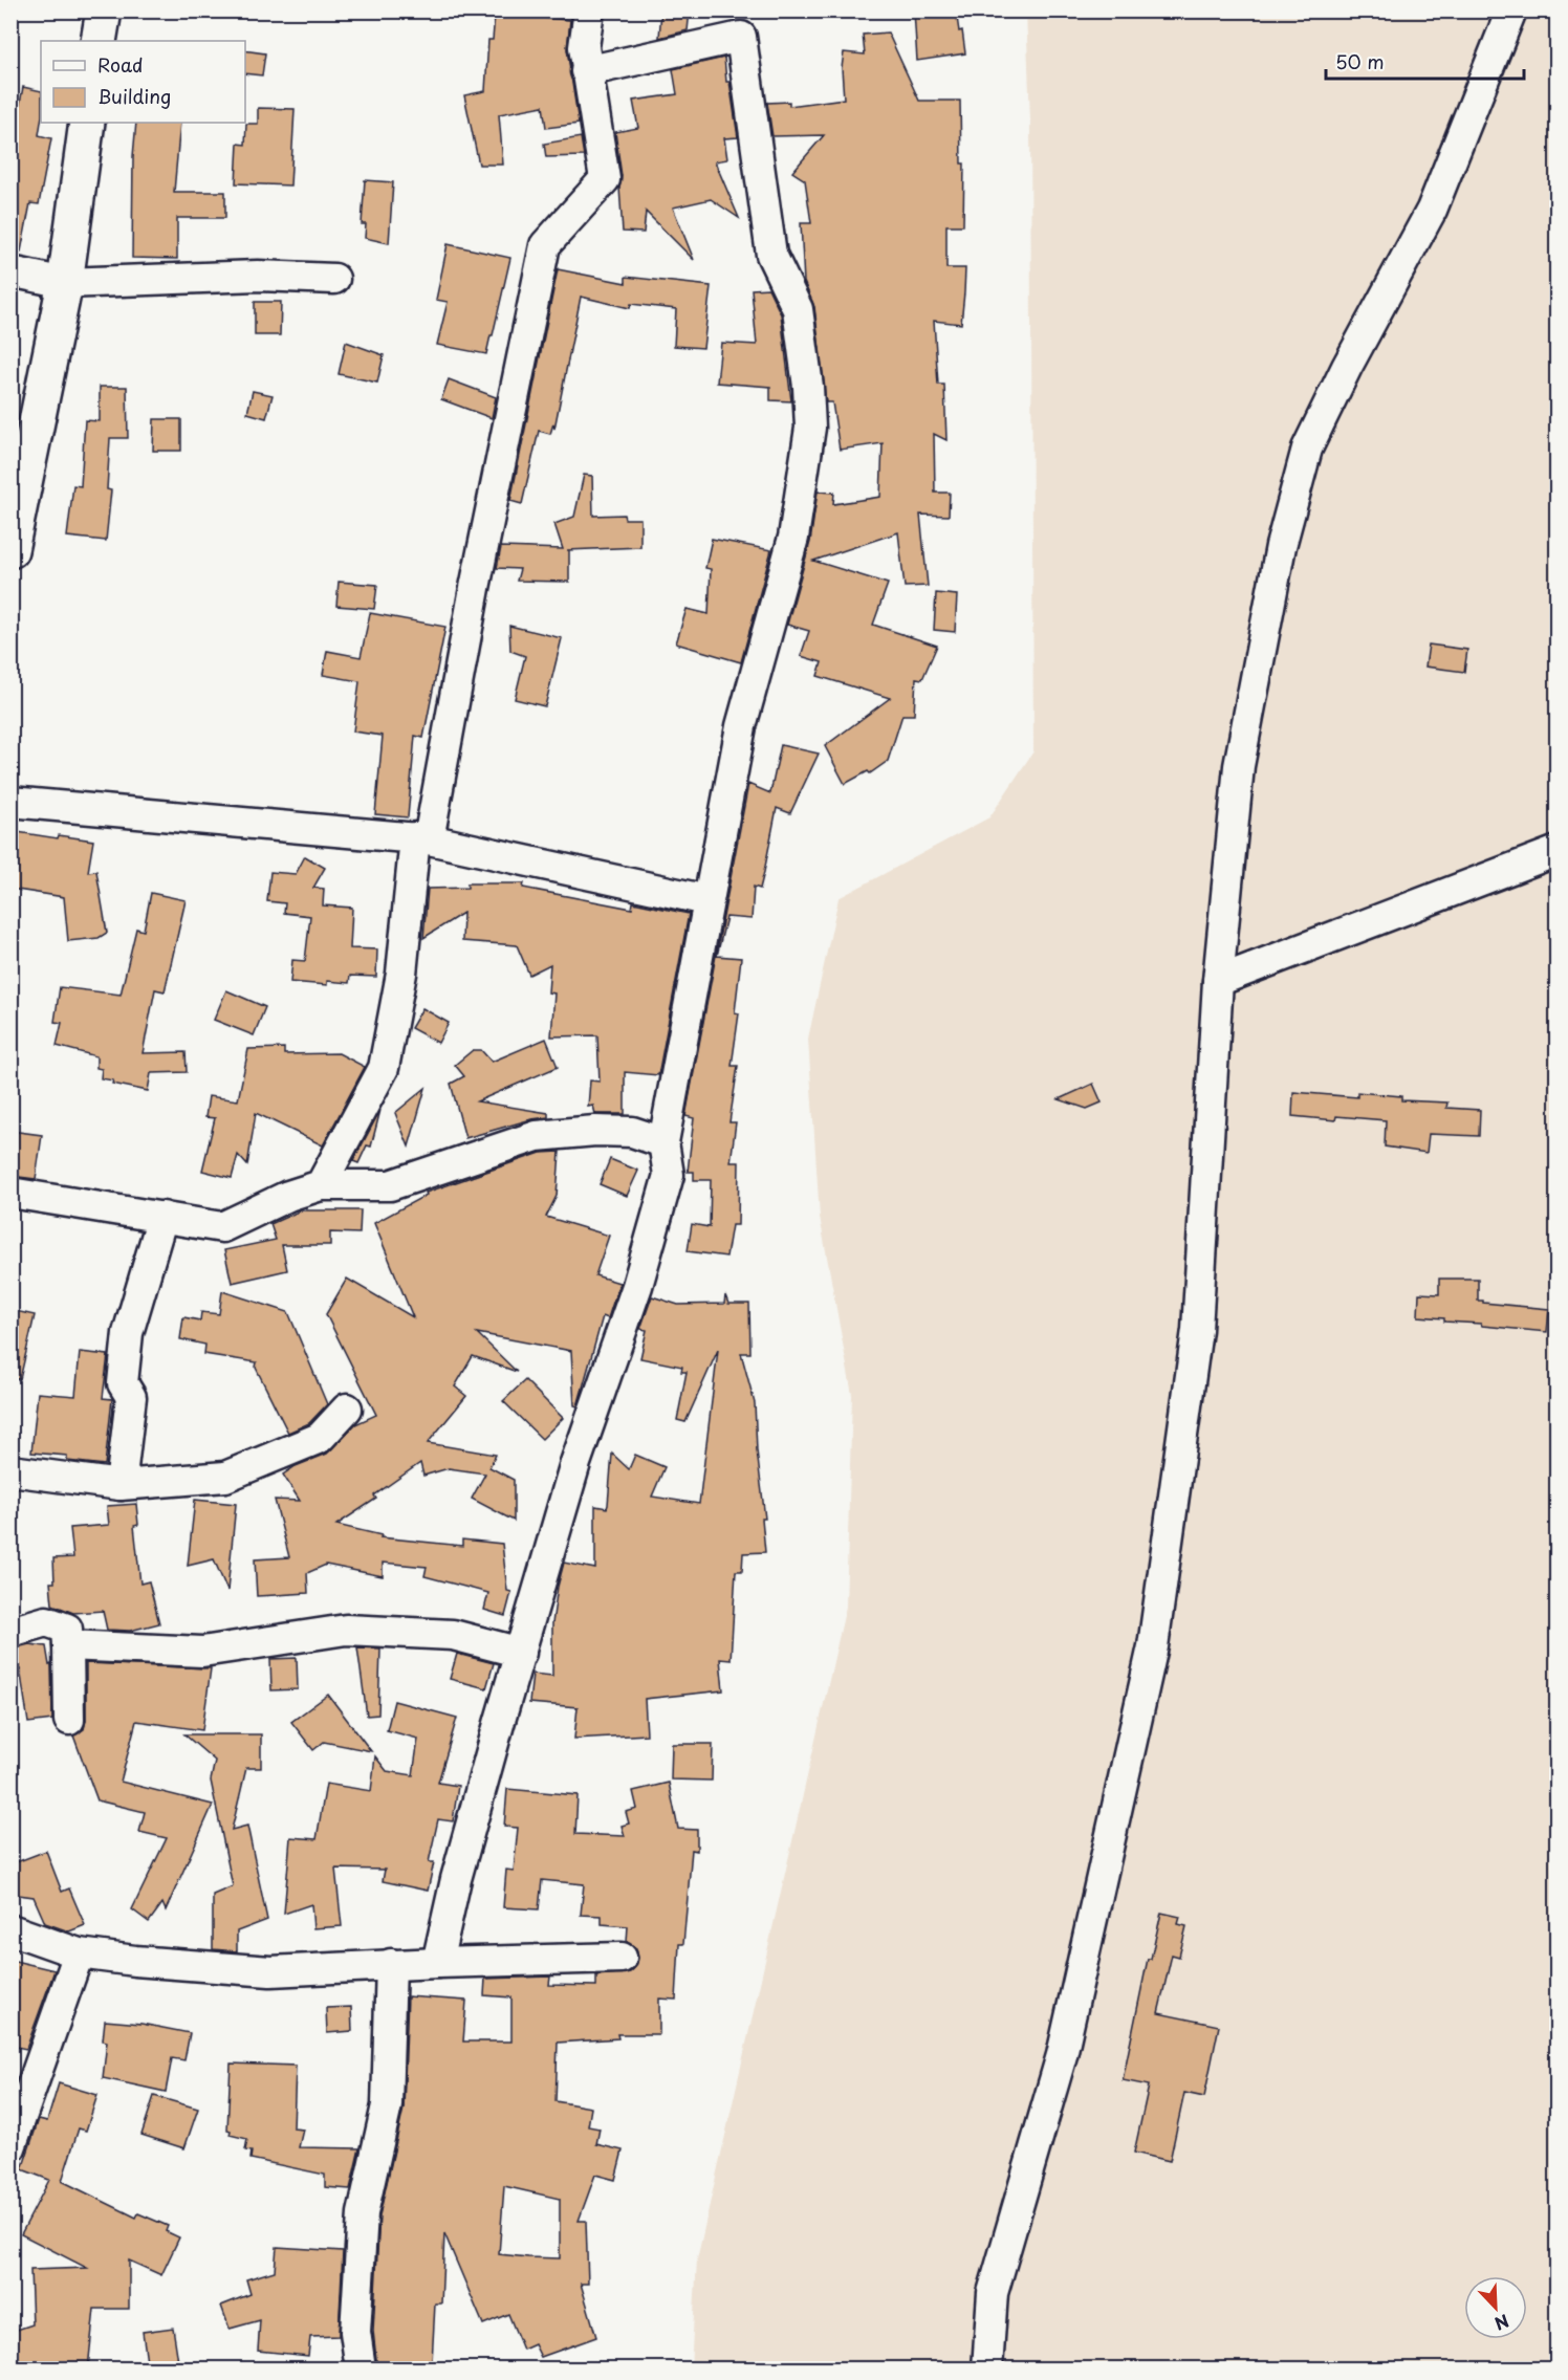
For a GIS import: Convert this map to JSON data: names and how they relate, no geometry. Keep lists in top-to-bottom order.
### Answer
{
  "legend": ["Road", "Building"],
  "scale_bar": "50 m",
  "north": "bottom right"
}
